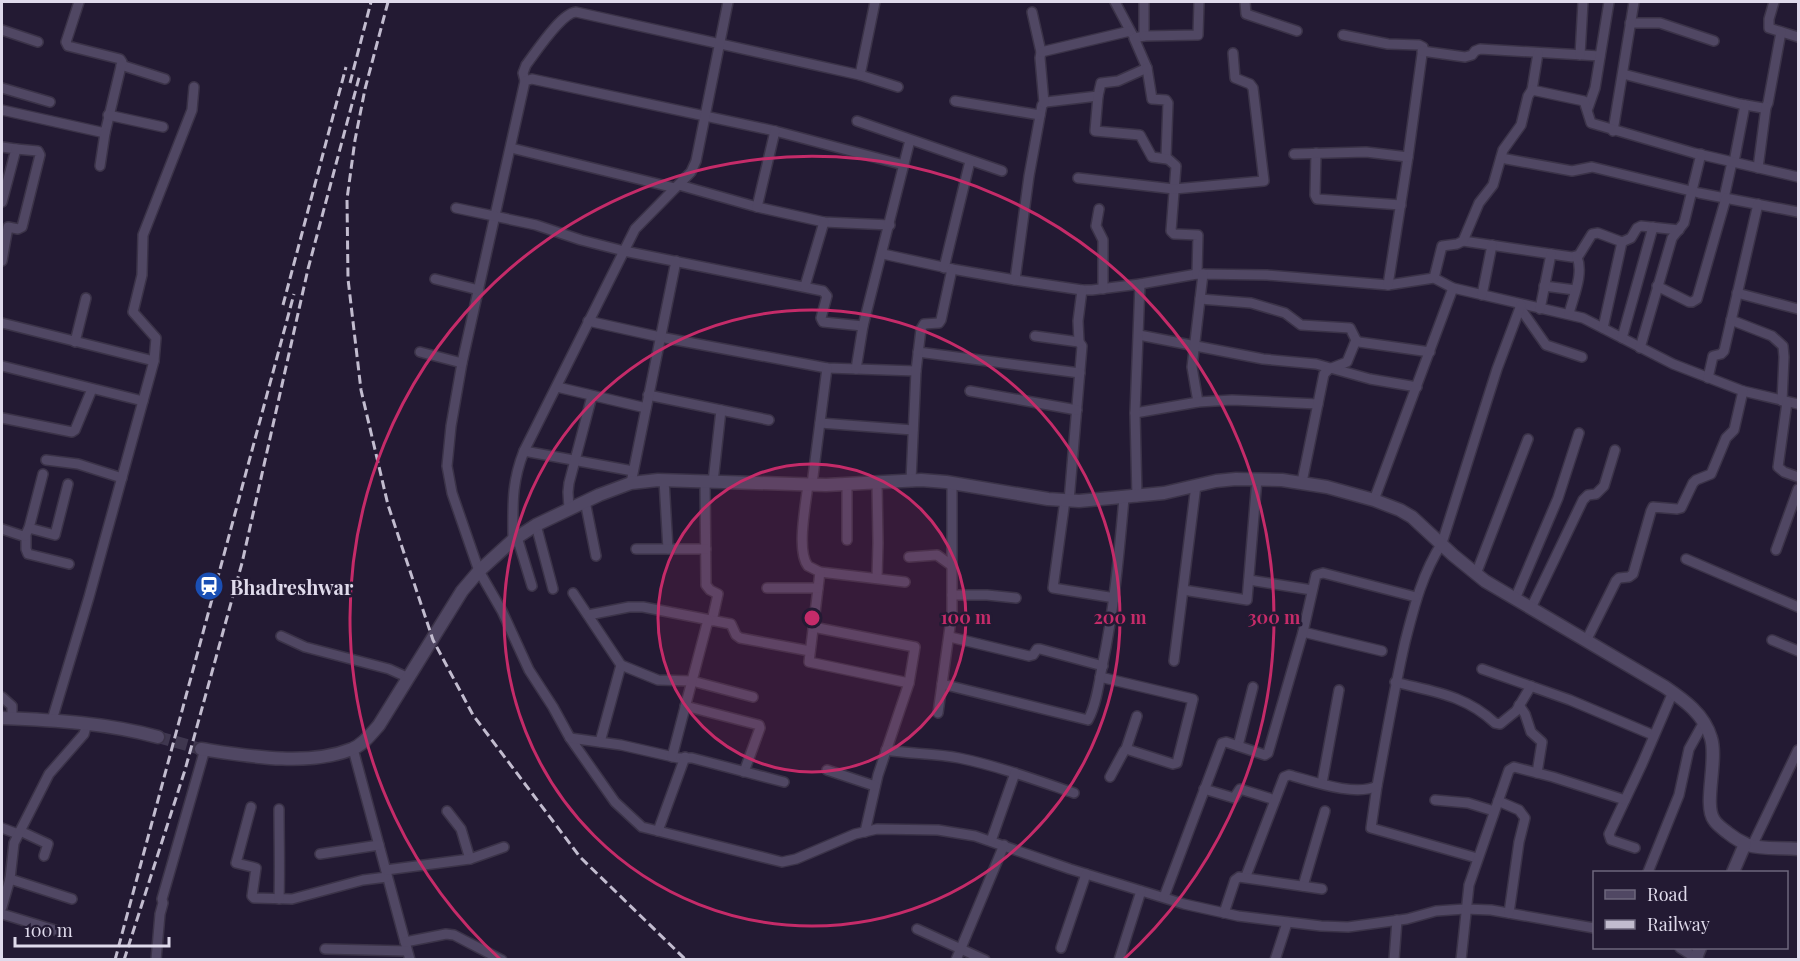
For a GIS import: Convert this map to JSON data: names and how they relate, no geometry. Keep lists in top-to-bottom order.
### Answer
{
  "places": {
    "station": ["Bhadreshwar"]
  },
  "legend": ["Road", "Railway"],
  "scale_bar": "100 m",
  "rings": ["100 m", "200 m", "300 m"]
}
